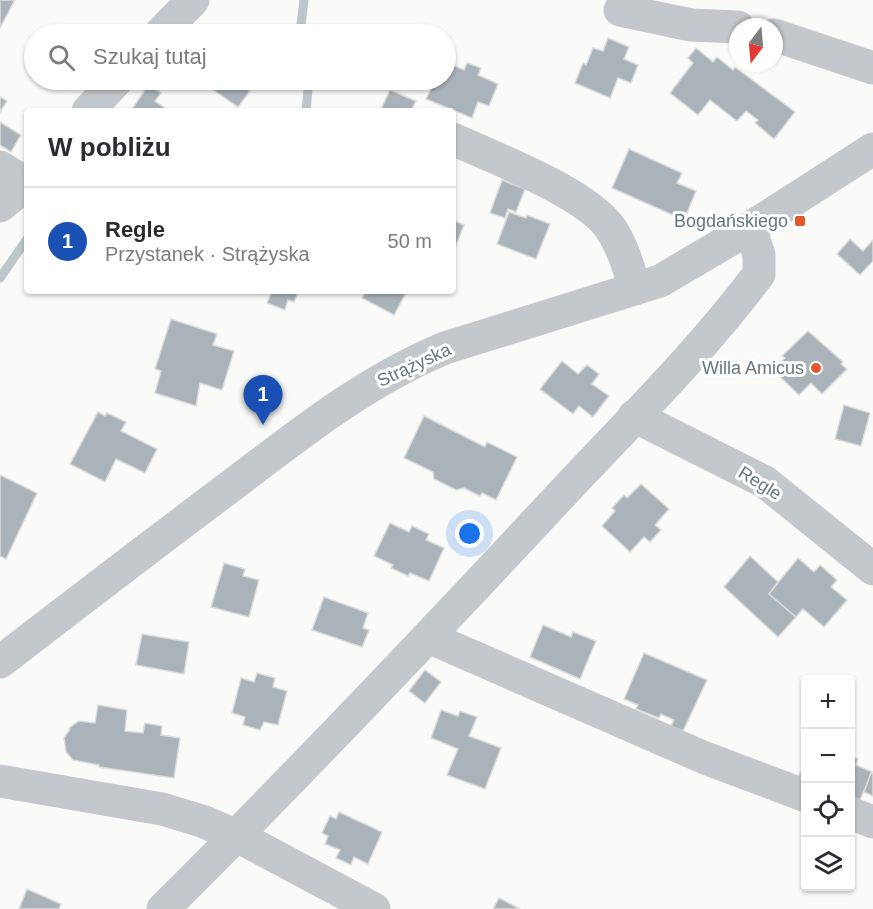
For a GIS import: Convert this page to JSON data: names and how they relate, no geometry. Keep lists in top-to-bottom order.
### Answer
{
  "streets": {
    "street": ["Strążyska", "Regle"]
  },
  "places": {
    "transit": ["Bogdańskiego"],
    "other": ["Willa Amicus"]
  },
  "north": "bottom",
  "page": {
    "search": "Szukaj tutaj",
    "heading": "W pobliżu",
    "list": [
      {
        "mark": "1",
        "name": "Regle",
        "note": "Przystanek · Strążyska",
        "value": "50 m"
      }
    ],
    "pins": "1",
    "map_buttons": ["+", "−"]
  }
}
